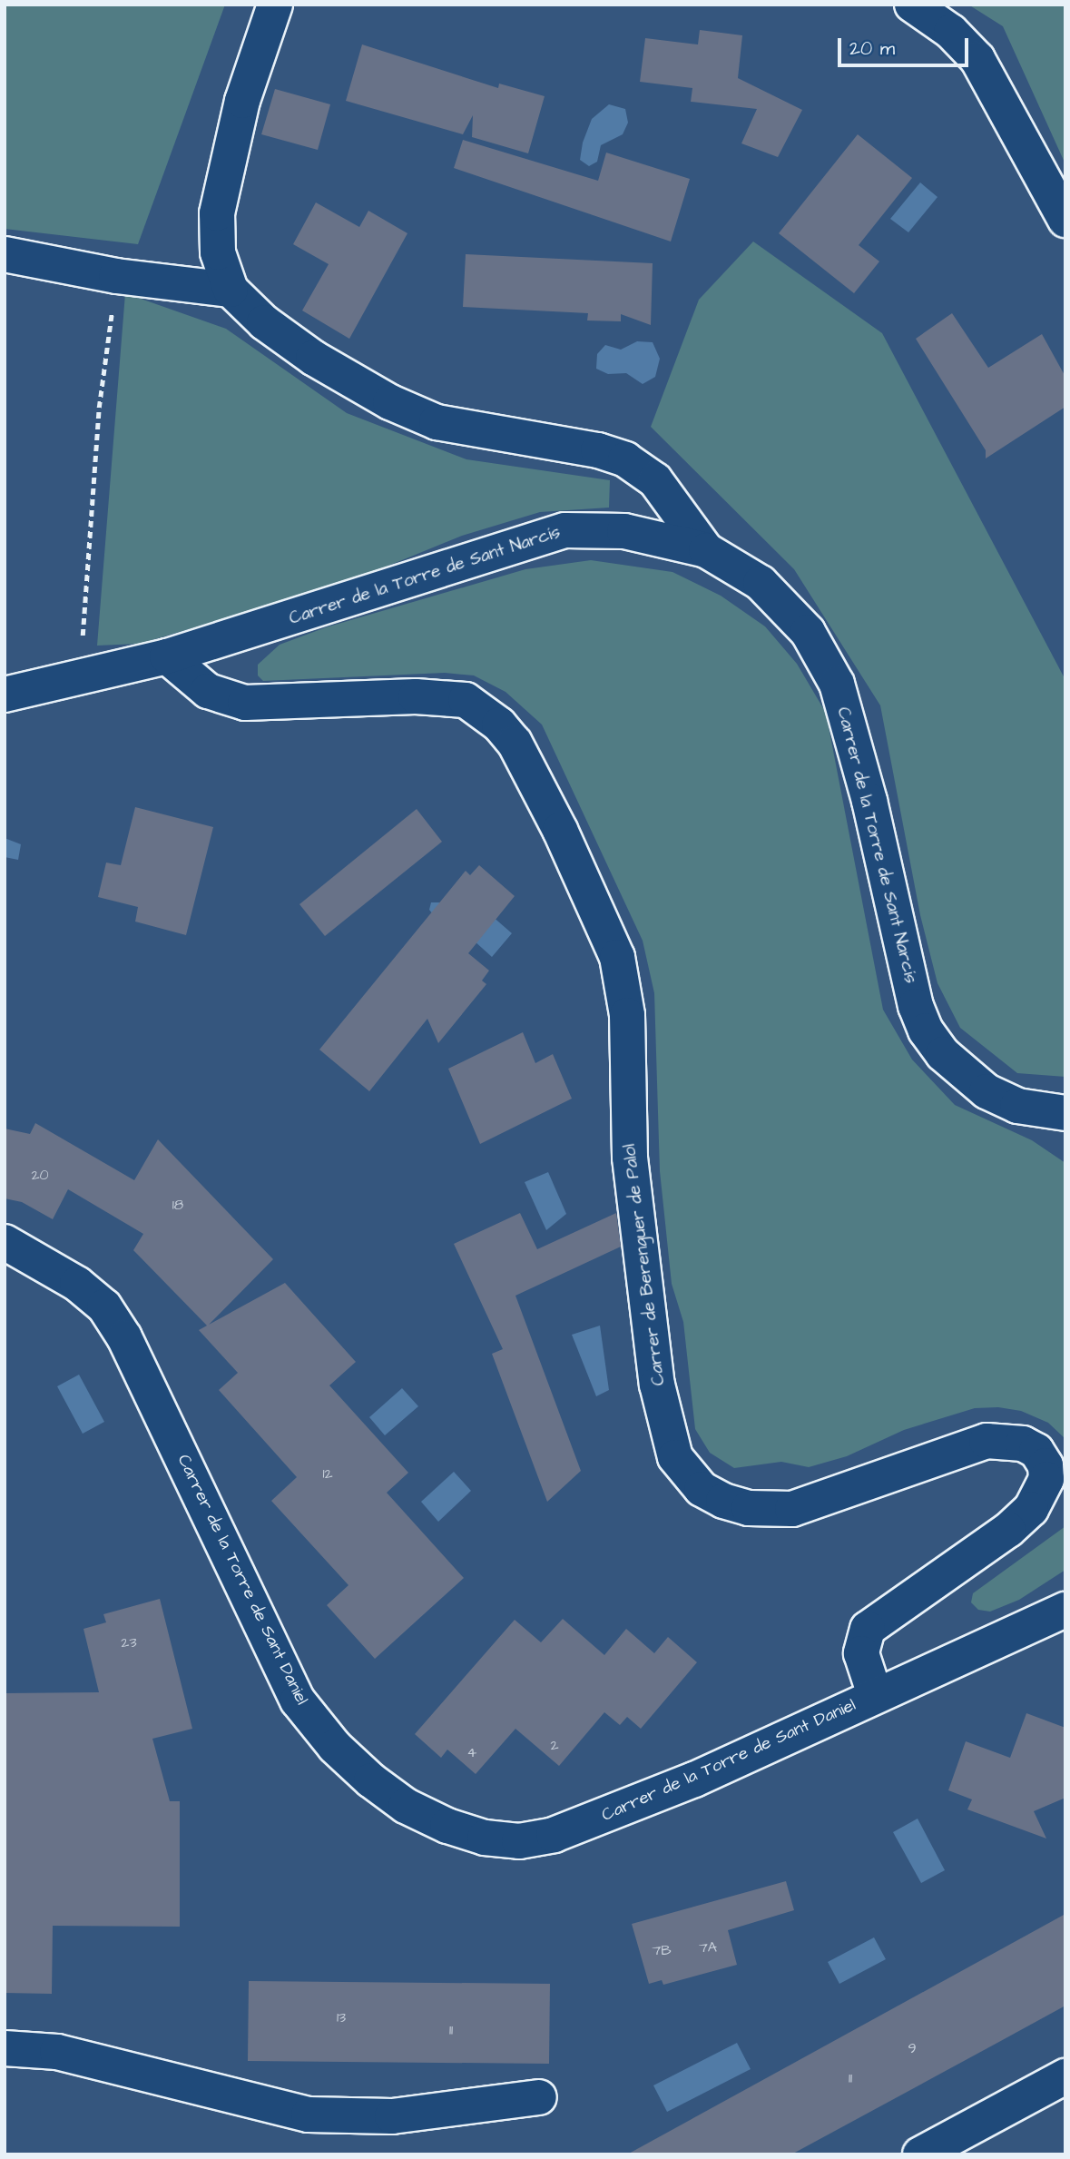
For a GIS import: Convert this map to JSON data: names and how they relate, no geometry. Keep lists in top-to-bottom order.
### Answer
{
  "streets": {
    "street": ["Carrer de la Torre de Sant Narcís", "Carrer de Berenguer de Palol", "Carrer de la Torre de Sant Daniel"]
  },
  "crossings": [
    ["Carrer de la Torre de Sant Narcís", "Carrer de Berenguer de Palol"],
    ["Carrer de Berenguer de Palol", "Carrer de la Torre de Sant Daniel"]
  ],
  "house_numbers": [
    "20",
    "18",
    "12",
    "23",
    "2",
    "4",
    "7A",
    "7B",
    "13",
    "11",
    "9",
    "11"
  ],
  "scale_bar": "20 m"
}
